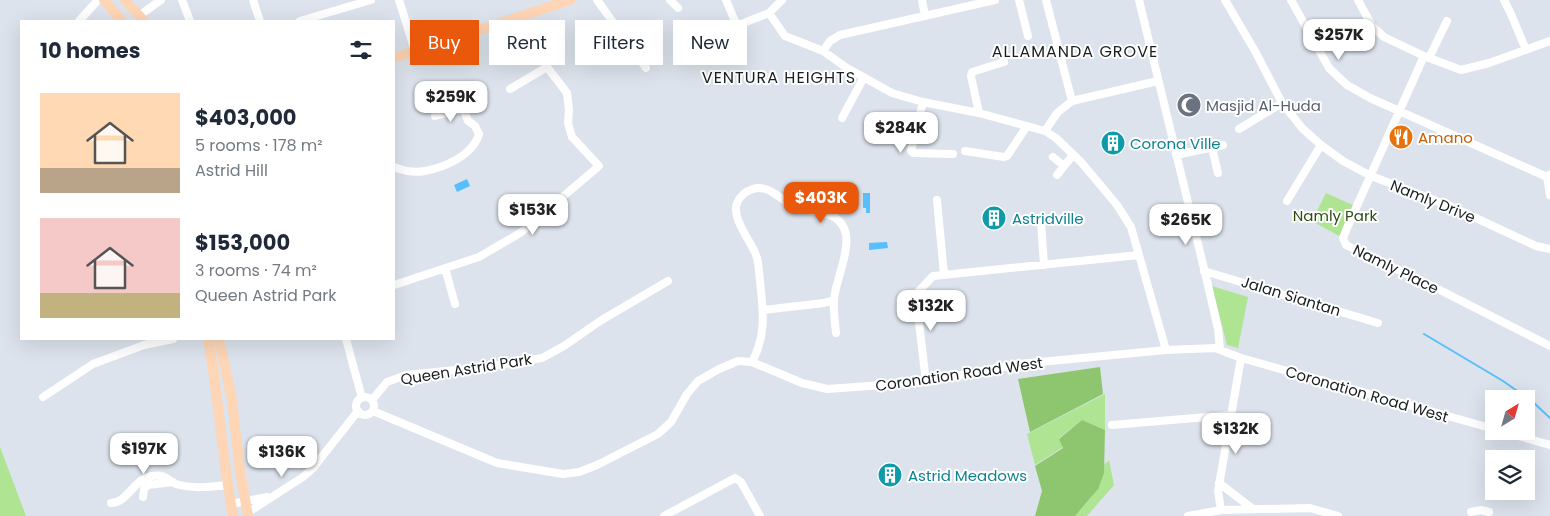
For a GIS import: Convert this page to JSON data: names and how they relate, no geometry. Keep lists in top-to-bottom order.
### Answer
{
  "streets": {
    "street": [
      "Namly Drive",
      "Namly Place",
      "Jalan Siantan",
      "Queen Astrid Park",
      "Coronation Road West"
    ]
  },
  "crossings": [
    ["Namly Drive", "Namly Place"]
  ],
  "districts": ["ALLAMANDA GROVE", "VENTURA HEIGHTS"],
  "parks": ["Namly Park"],
  "places": {
    "mosque": ["Masjid Al-Huda"],
    "restaurant": ["Amano"],
    "building": ["Corona Ville", "Astridville", "Astrid Meadows"]
  },
  "north": "top right",
  "page": {
    "price": [
      "$257K",
      "$259K",
      "$284K",
      "$403K",
      "$153K",
      "$265K",
      "$132K",
      "$132K",
      "$197K",
      "$136K"
    ],
    "chip": [
      "Buy",
      "Rent",
      "Filters",
      "New"
    ],
    "heading": "10 homes",
    "list": [
      {
        "name": "$403,000",
        "note": "5 rooms · 178 m² · Astrid Hill"
      },
      {
        "name": "$153,000",
        "note": "3 rooms · 74 m² · Queen Astrid Park"
      }
    ]
  }
}
